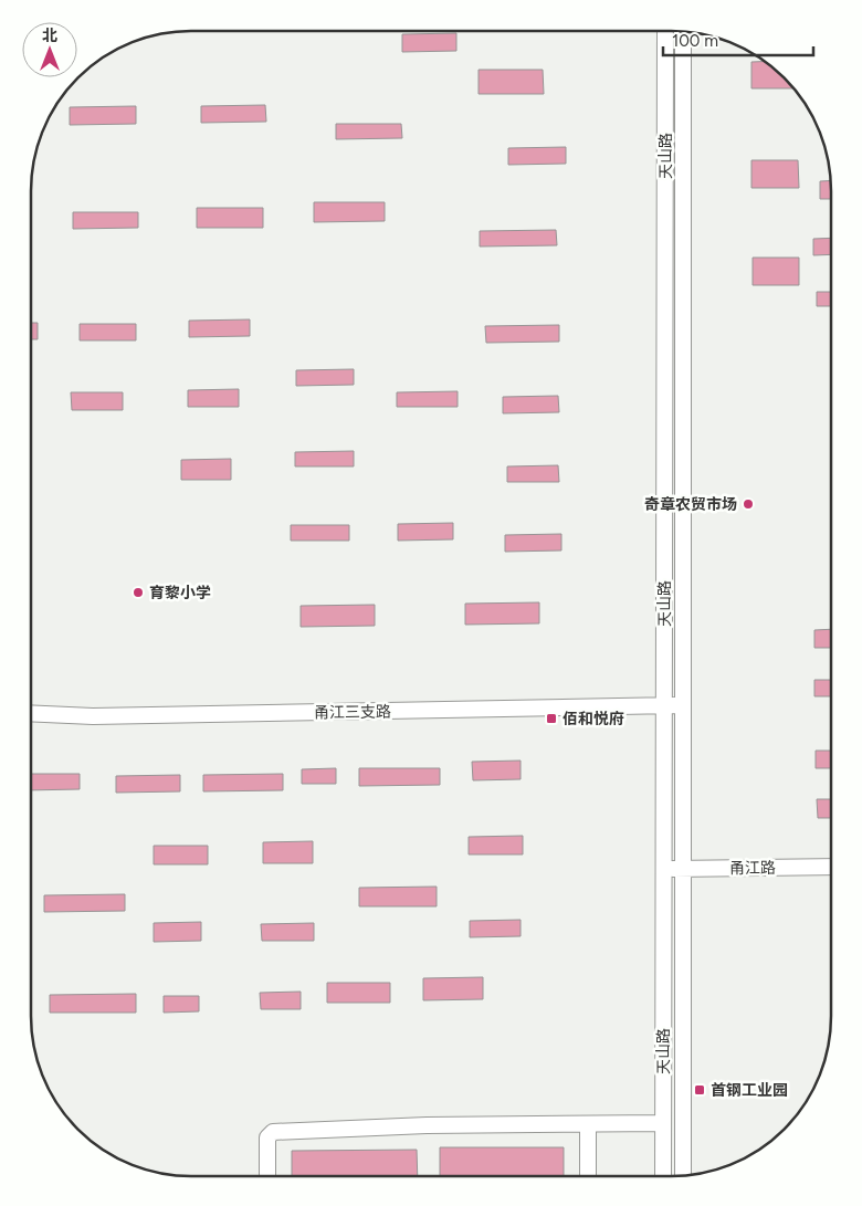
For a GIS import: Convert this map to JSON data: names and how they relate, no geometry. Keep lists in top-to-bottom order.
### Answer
{
  "streets": {
    "street": ["天山路", "甬江三支路", "甬江路"]
  },
  "crossings": [
    ["天山路", "甬江三支路"],
    ["天山路", "甬江路"]
  ],
  "places": {
    "other": ["奇章农贸市场", "育黎小学"],
    "transit": ["佰和悦府", "首钢工业园"]
  },
  "scale_bar": "100 m",
  "north": "top"
}
